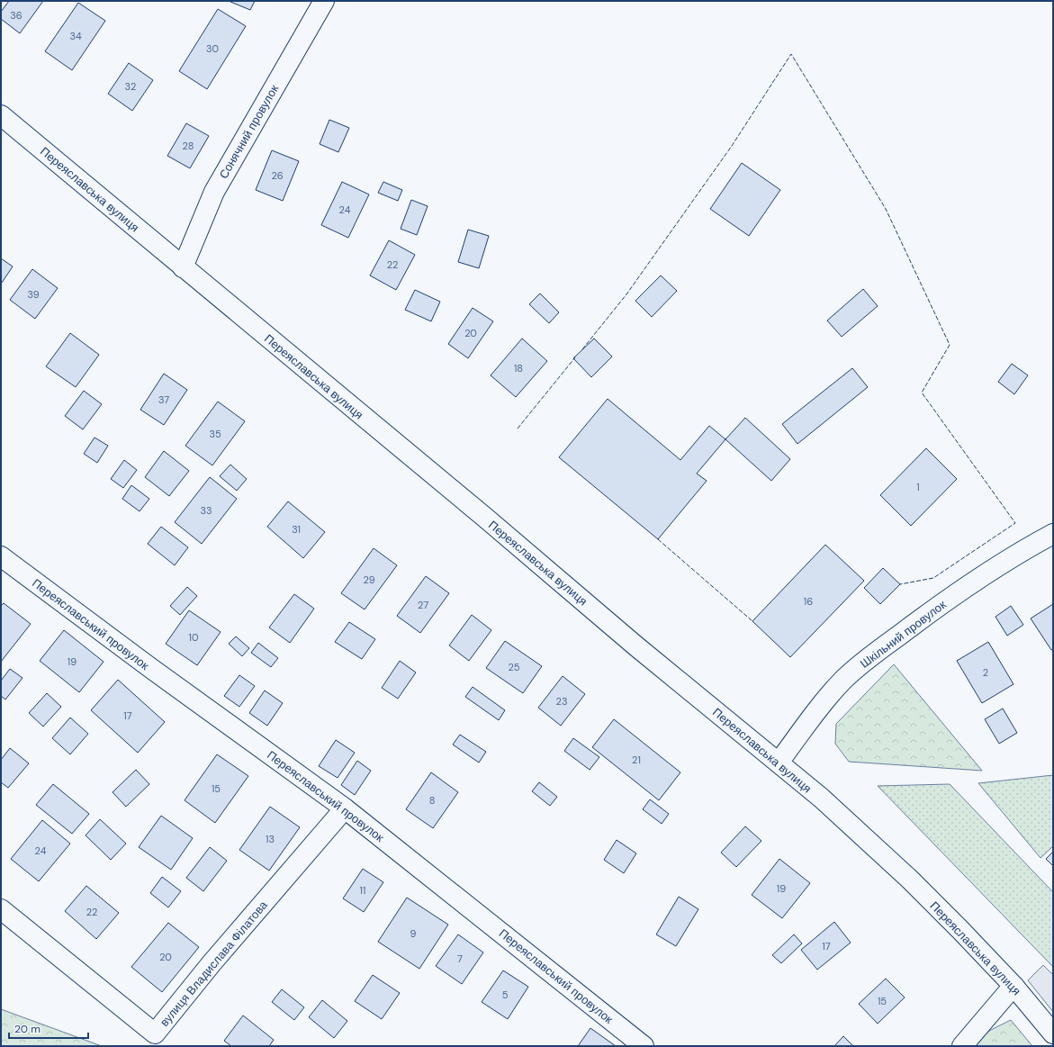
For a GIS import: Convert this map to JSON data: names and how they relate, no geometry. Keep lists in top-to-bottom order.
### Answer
{
  "streets": {
    "street": [
      "Сонячний провулок",
      "Переяславська вулиця",
      "Переяславський провулок",
      "Шкільний провулок",
      "вулиця Владислава Філатова"
    ]
  },
  "crossings": [
    ["Сонячний провулок", "Переяславська вулиця"],
    ["Переяславська вулиця", "Шкільний провулок"],
    ["Переяславський провулок", "вулиця Владислава Філатова"]
  ],
  "house_numbers": [
    "36",
    "34",
    "30",
    "32",
    "28",
    "26",
    "24",
    "22",
    "39",
    "20",
    "18",
    "37",
    "35",
    "1",
    "33",
    "31",
    "29",
    "16",
    "27",
    "10",
    "19",
    "25",
    "2",
    "23",
    "17",
    "21",
    "15",
    "8",
    "13",
    "24",
    "19",
    "11",
    "22",
    "9",
    "17",
    "20",
    "7",
    "5",
    "15"
  ],
  "scale_bar": "20 m"
}
